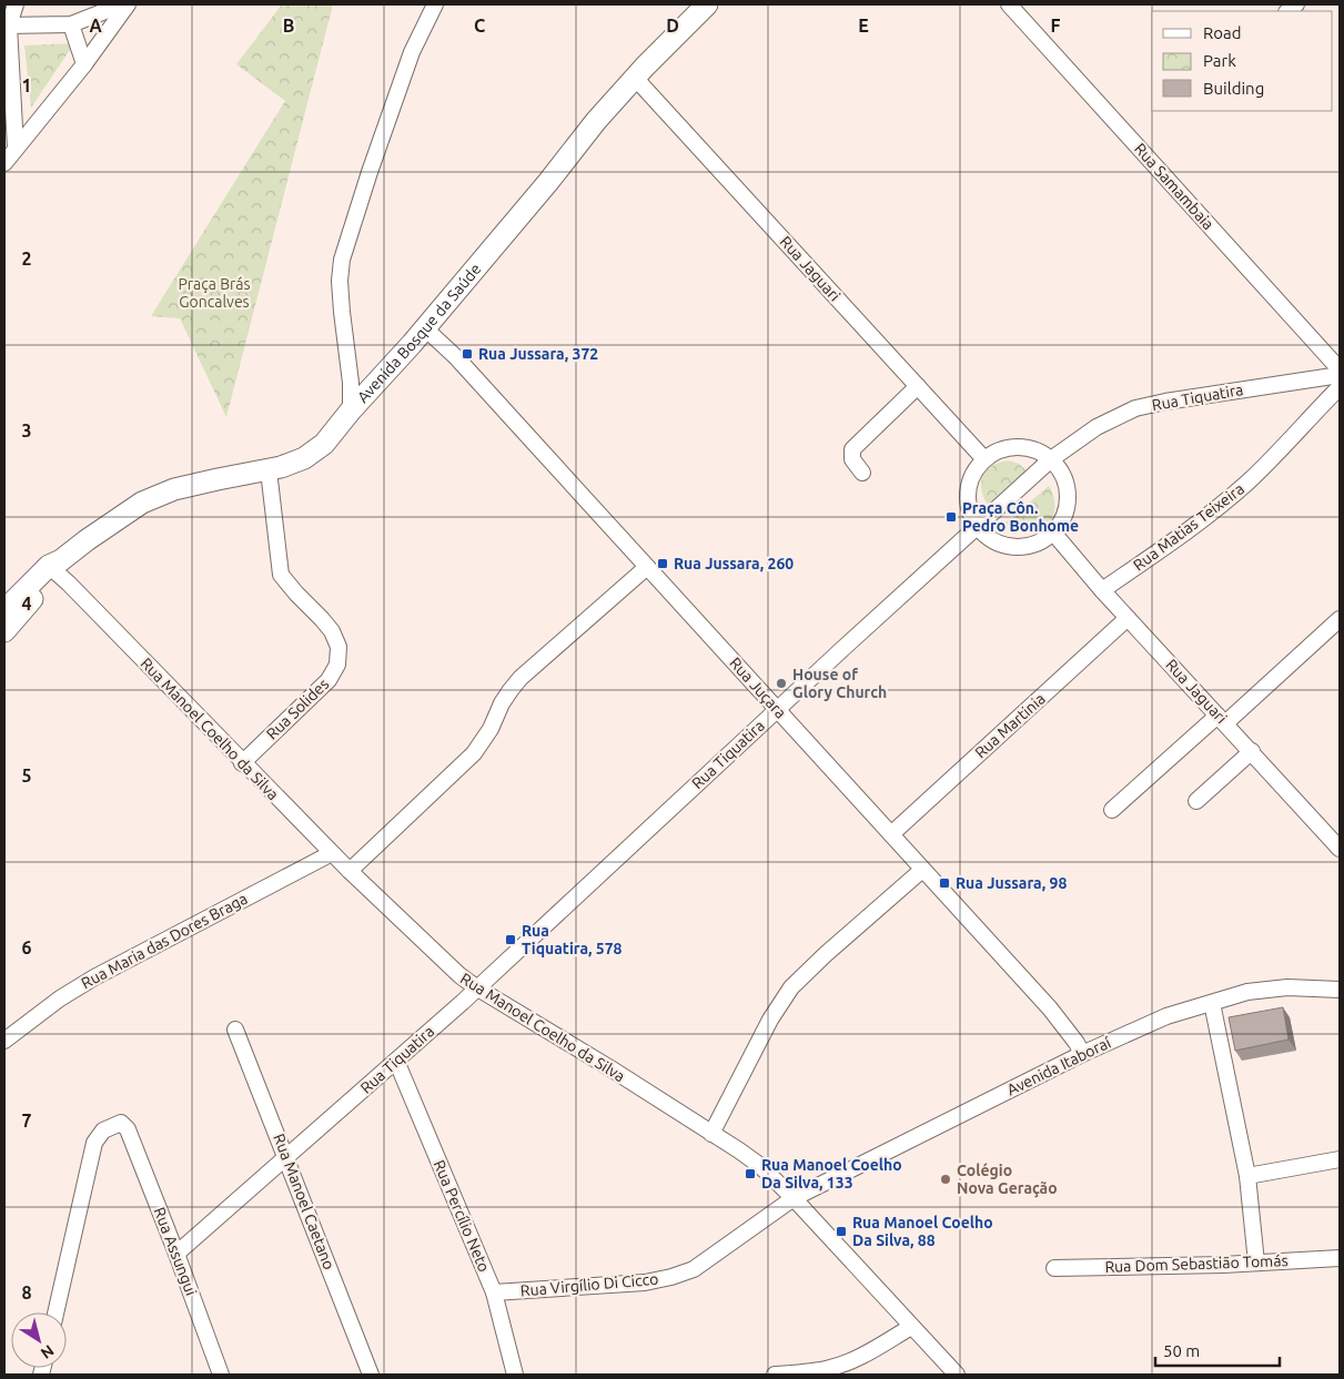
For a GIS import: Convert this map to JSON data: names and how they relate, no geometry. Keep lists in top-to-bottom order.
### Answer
{
  "streets": {
    "street": [
      "Rua Samambaia",
      "Rua Jaguari",
      "Avenida Bosque da Saúde",
      "Rua Tiquatira",
      "Rua Matias Teixeira",
      "Rua Juçara",
      "Rua Solides",
      "Rua Martinia",
      "Rua Manoel Coelho da Silva",
      "Rua Maria das Dores Braga",
      "Avenida Itaboraí",
      "Rua Manoel Caetano",
      "Rua Percílio Neto",
      "Rua Assungui",
      "Rua Dom Sebastião Tomás",
      "Rua Virgílio Di Cicco"
    ]
  },
  "crossings": [
    ["Rua Jaguari", "Avenida Bosque da Saúde"],
    ["Rua Jaguari", "Rua Matias Teixeira"],
    ["Rua Jaguari", "Rua Martinia"],
    ["Avenida Bosque da Saúde", "Rua Juçara"],
    ["Avenida Bosque da Saúde", "Rua Solides"],
    ["Avenida Bosque da Saúde", "Rua Manoel Coelho da Silva"],
    ["Rua Tiquatira", "Rua Juçara"],
    ["Rua Tiquatira", "Rua Manoel Coelho da Silva"],
    ["Rua Tiquatira", "Rua Manoel Caetano"],
    ["Rua Tiquatira", "Rua Percílio Neto"],
    ["Rua Tiquatira", "Rua Assungui"],
    ["Rua Juçara", "Rua Martinia"],
    ["Rua Juçara", "Avenida Itaboraí"],
    ["Rua Solides", "Rua Manoel Coelho da Silva"],
    ["Rua Manoel Coelho da Silva", "Rua Maria das Dores Braga"],
    ["Rua Manoel Coelho da Silva", "Avenida Itaboraí"],
    ["Rua Manoel Coelho da Silva", "Rua Virgílio Di Cicco"],
    ["Avenida Itaboraí", "Rua Virgílio Di Cicco"],
    ["Rua Percílio Neto", "Rua Virgílio Di Cicco"]
  ],
  "parks": ["Praça Brás Goncalves"],
  "places": {
    "transit": [
      "Rua Jussara, 372",
      "Praça Côn. Pedro Bonhome",
      "Rua Jussara, 260",
      "Rua Jussara, 98",
      "Rua Tiquatira, 578",
      "Rua Manoel Coelho Da Silva, 133",
      "Rua Manoel Coelho Da Silva, 88"
    ],
    "other": ["House of Glory Church", "Colégio Nova Geração"]
  },
  "legend": ["Road", "Park", "Building"],
  "scale_bar": "50 m",
  "north": "bottom right",
  "grid": {
    "columns": [
      "A",
      "B",
      "C",
      "D",
      "E",
      "F"
    ],
    "rows": [
      "1",
      "2",
      "3",
      "4",
      "5",
      "6",
      "7",
      "8"
    ]
  }
}
